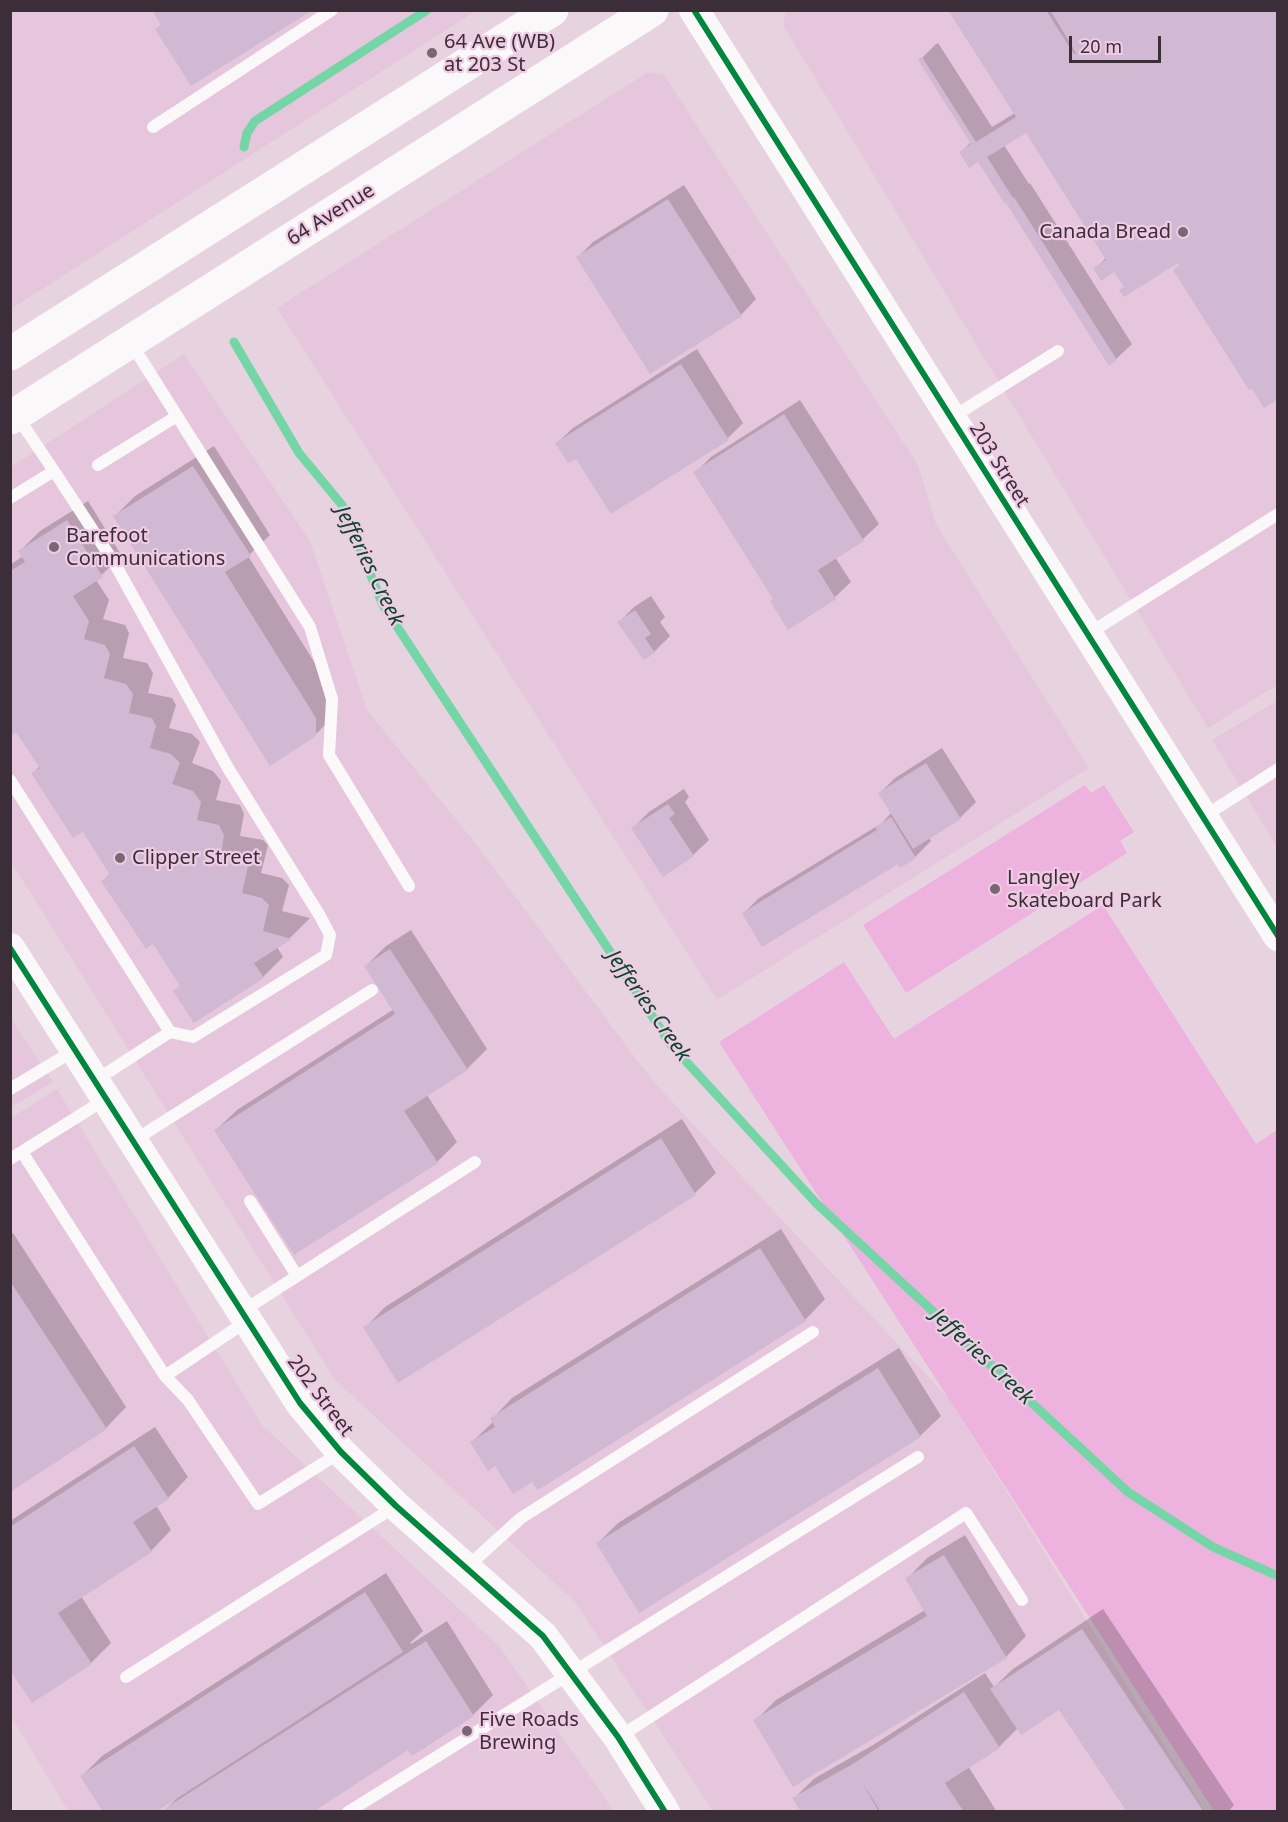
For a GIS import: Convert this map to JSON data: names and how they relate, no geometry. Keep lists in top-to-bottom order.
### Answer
{
  "streets": {
    "main road": ["64 Avenue"],
    "street": ["203 Street", "202 Street"]
  },
  "water": ["Jefferies Creek"],
  "places": [
    "64 Ave (WB) at 203 St",
    "Canada Bread",
    "Barefoot Communications",
    "Clipper Street",
    "Langley Skateboard Park",
    "Five Roads Brewing"
  ],
  "scale_bar": "20 m"
}
